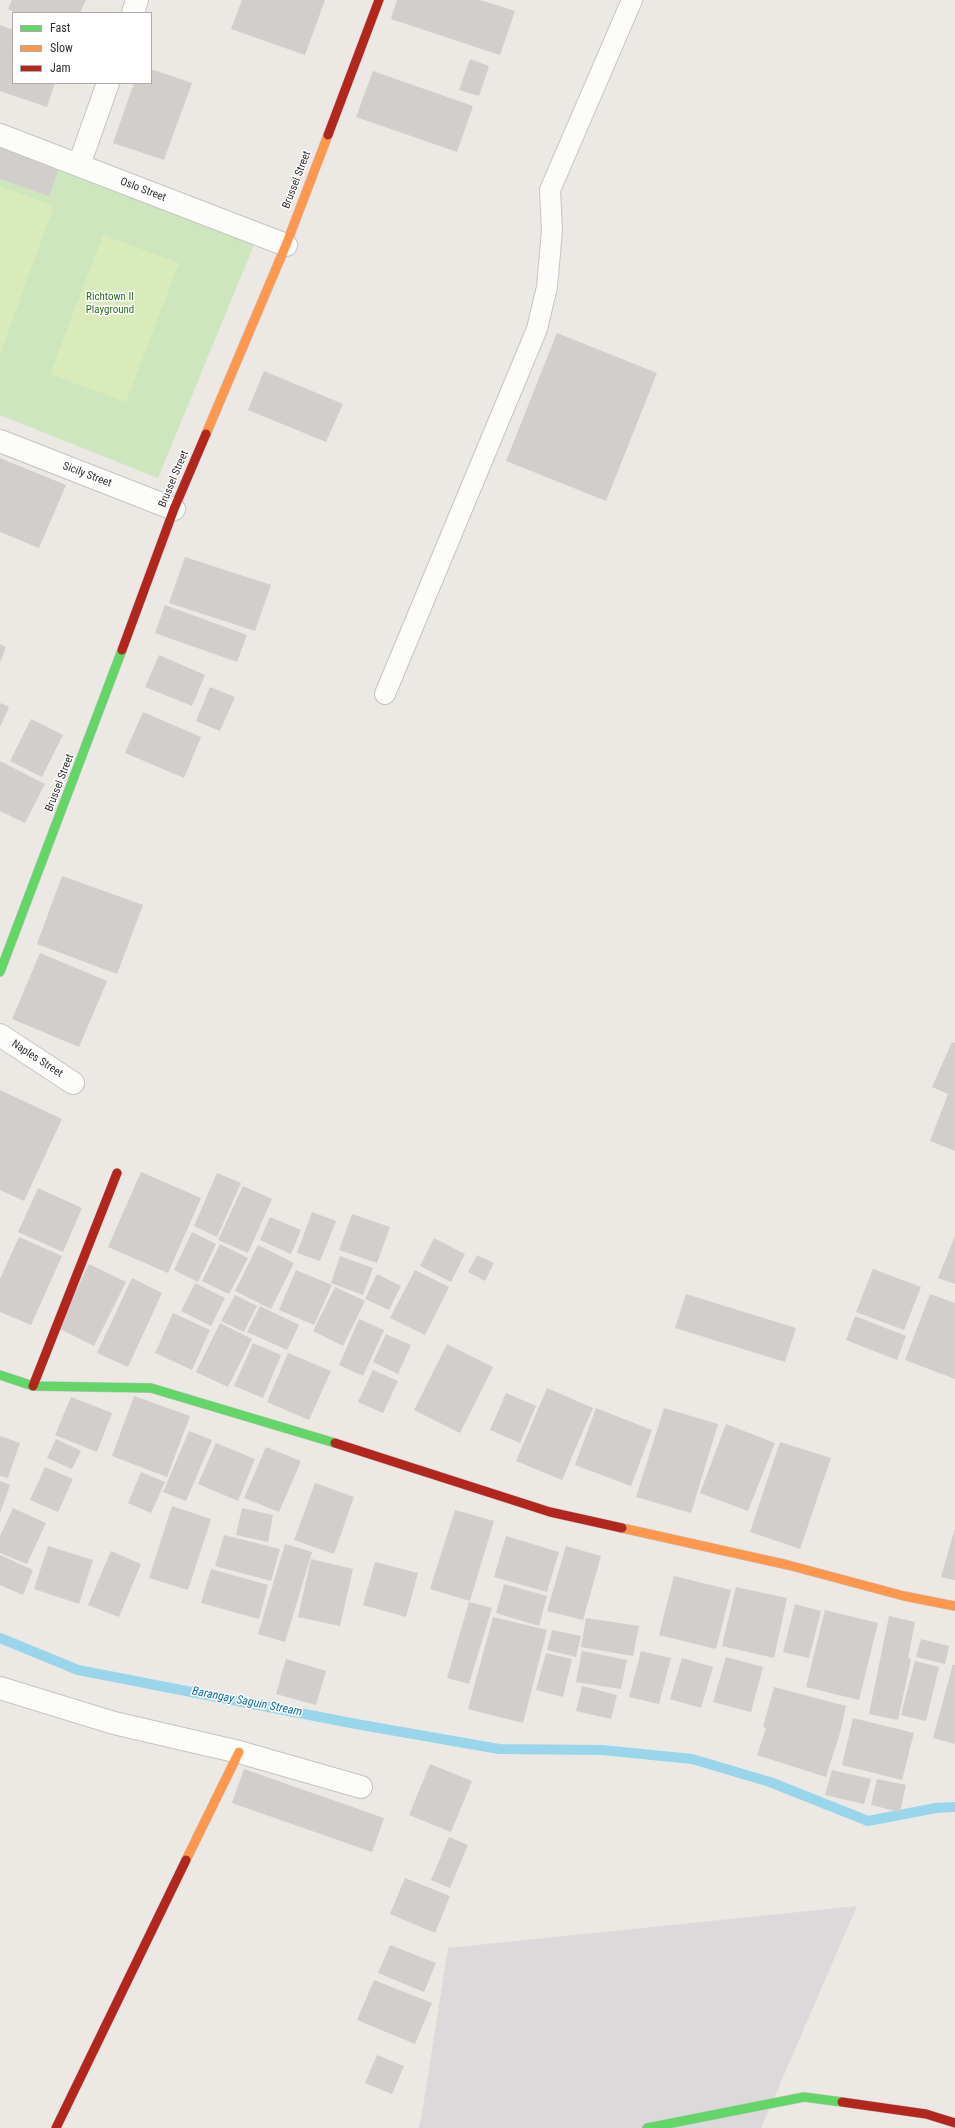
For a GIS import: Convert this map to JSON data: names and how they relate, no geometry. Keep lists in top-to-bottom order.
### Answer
{
  "streets": {
    "street": [
      "Brussel Street",
      "Oslo Street",
      "Sicily Street",
      "Naples Street"
    ]
  },
  "crossings": [
    ["Brussel Street", "Oslo Street"],
    ["Brussel Street", "Sicily Street"]
  ],
  "water": ["Barangay Saguin Stream"],
  "parks": ["Richtown II Playground"],
  "legend": ["Fast", "Slow", "Jam"]
}
